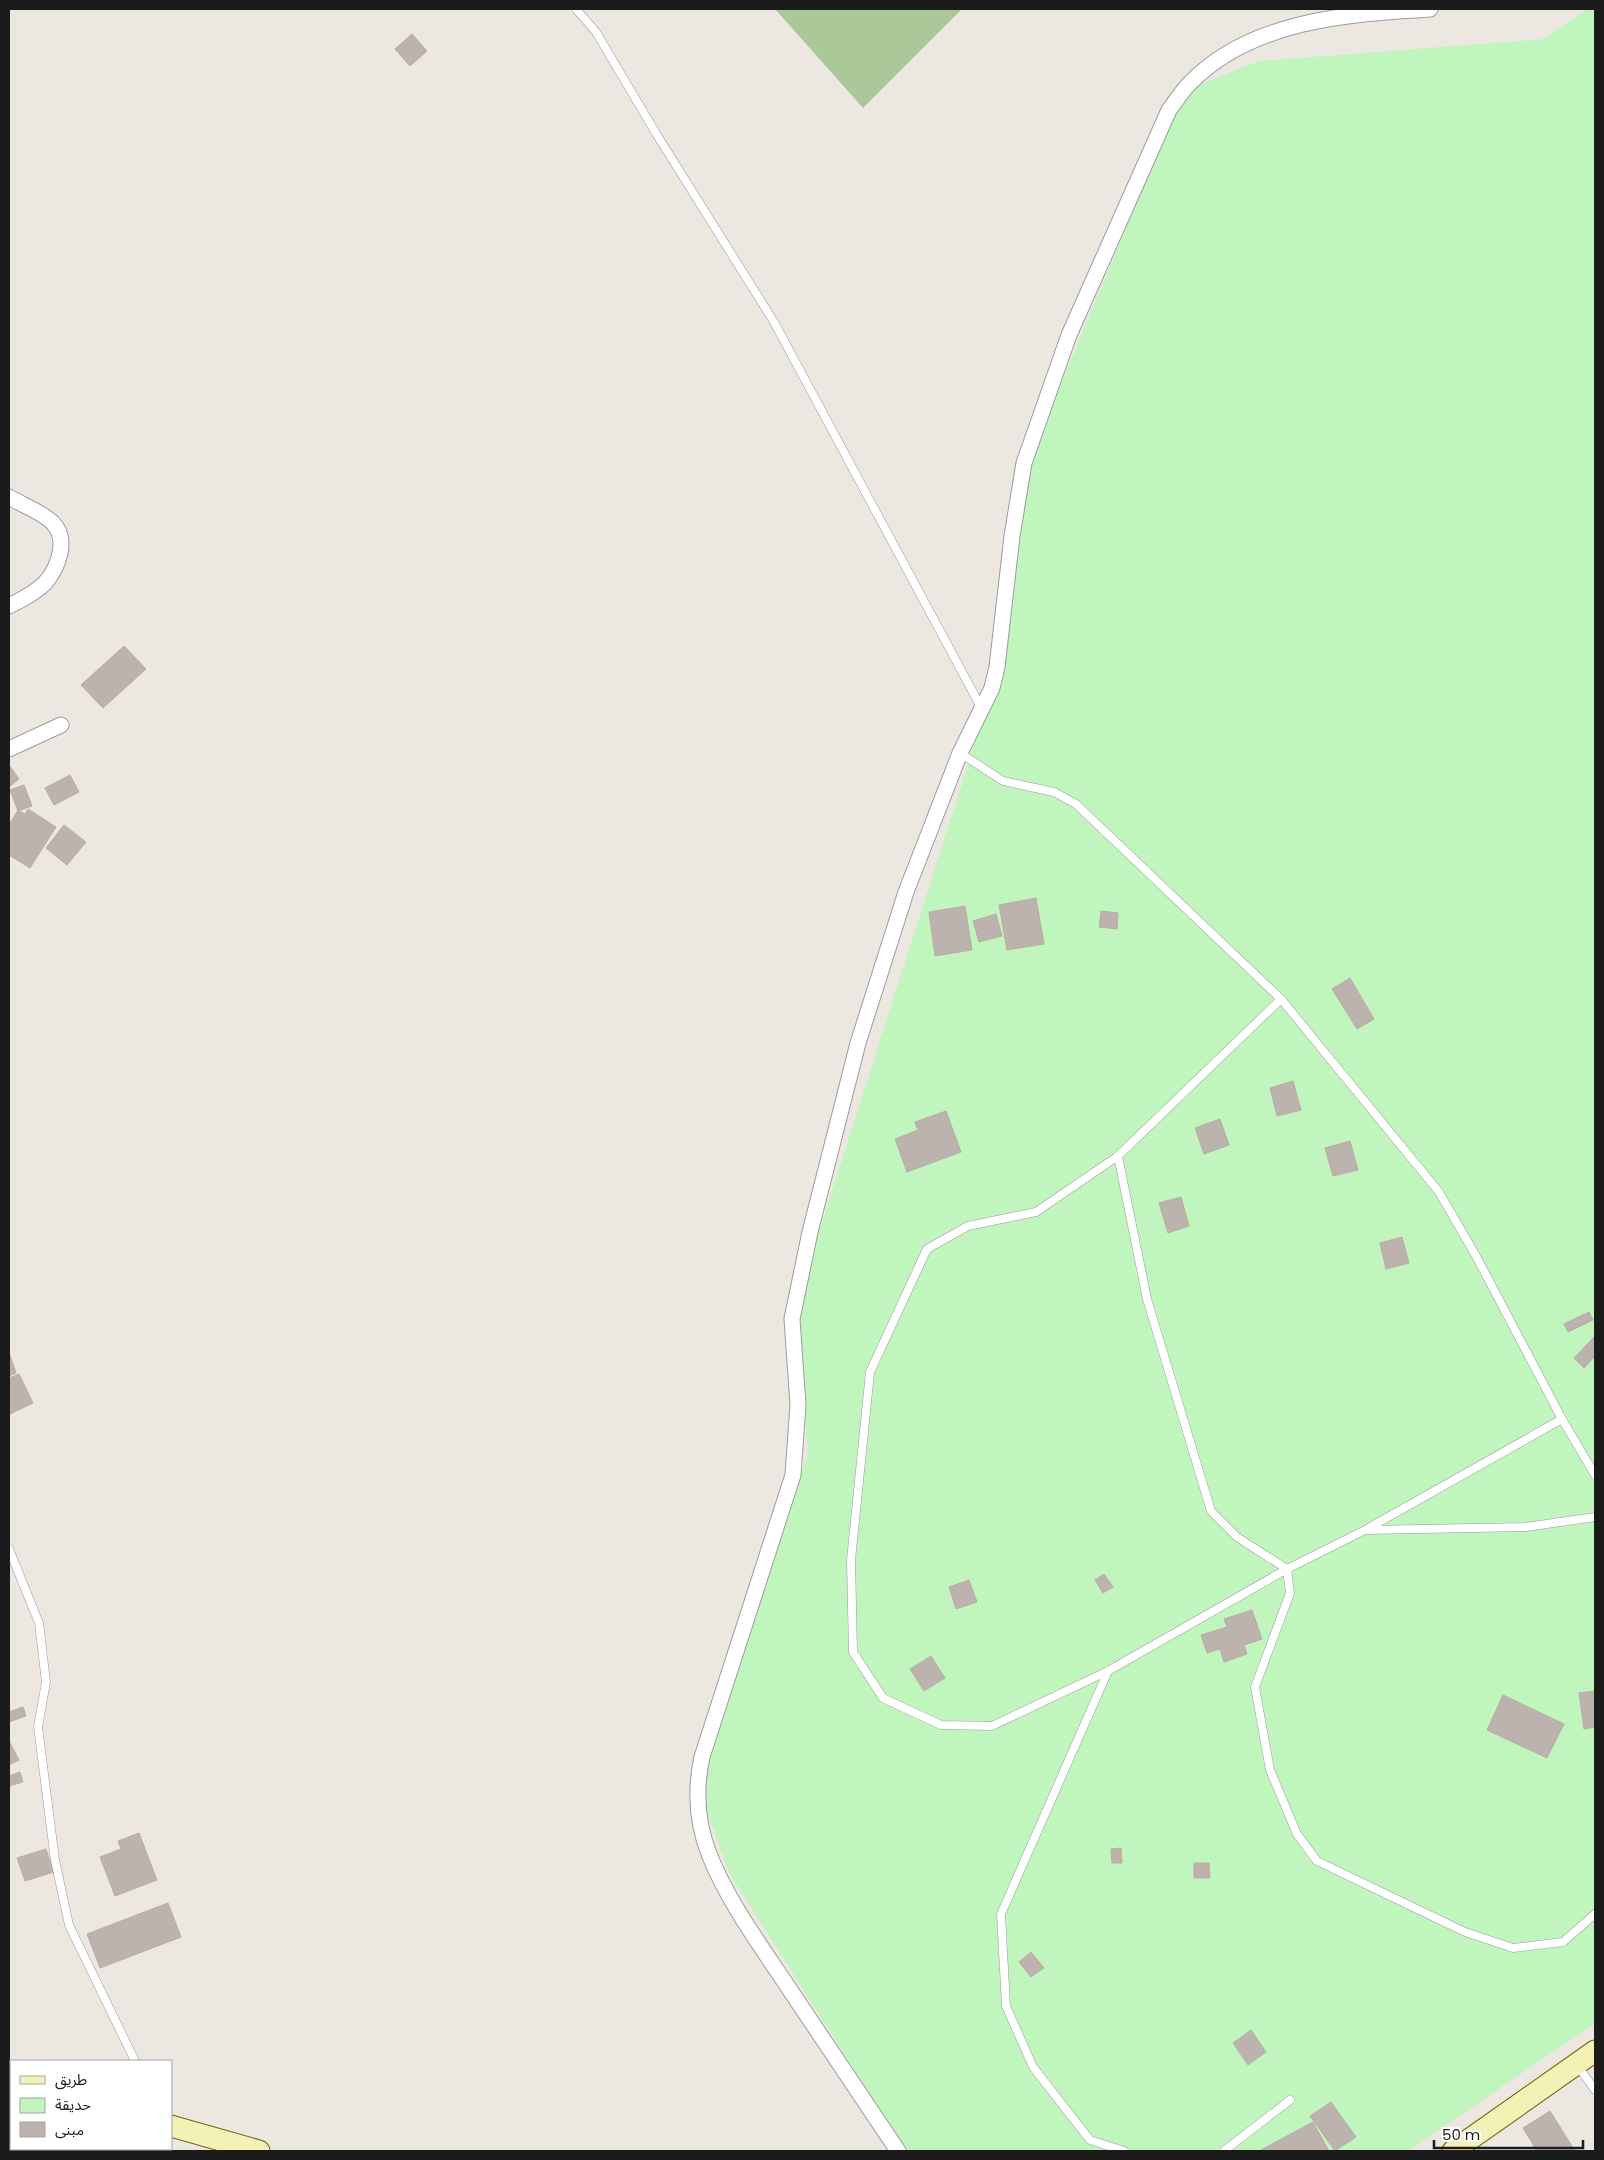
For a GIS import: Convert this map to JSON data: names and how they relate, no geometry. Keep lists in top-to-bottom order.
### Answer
{
  "legend": ["طريق", "حديقة", "مبنى"],
  "scale_bar": "50 m"
}
